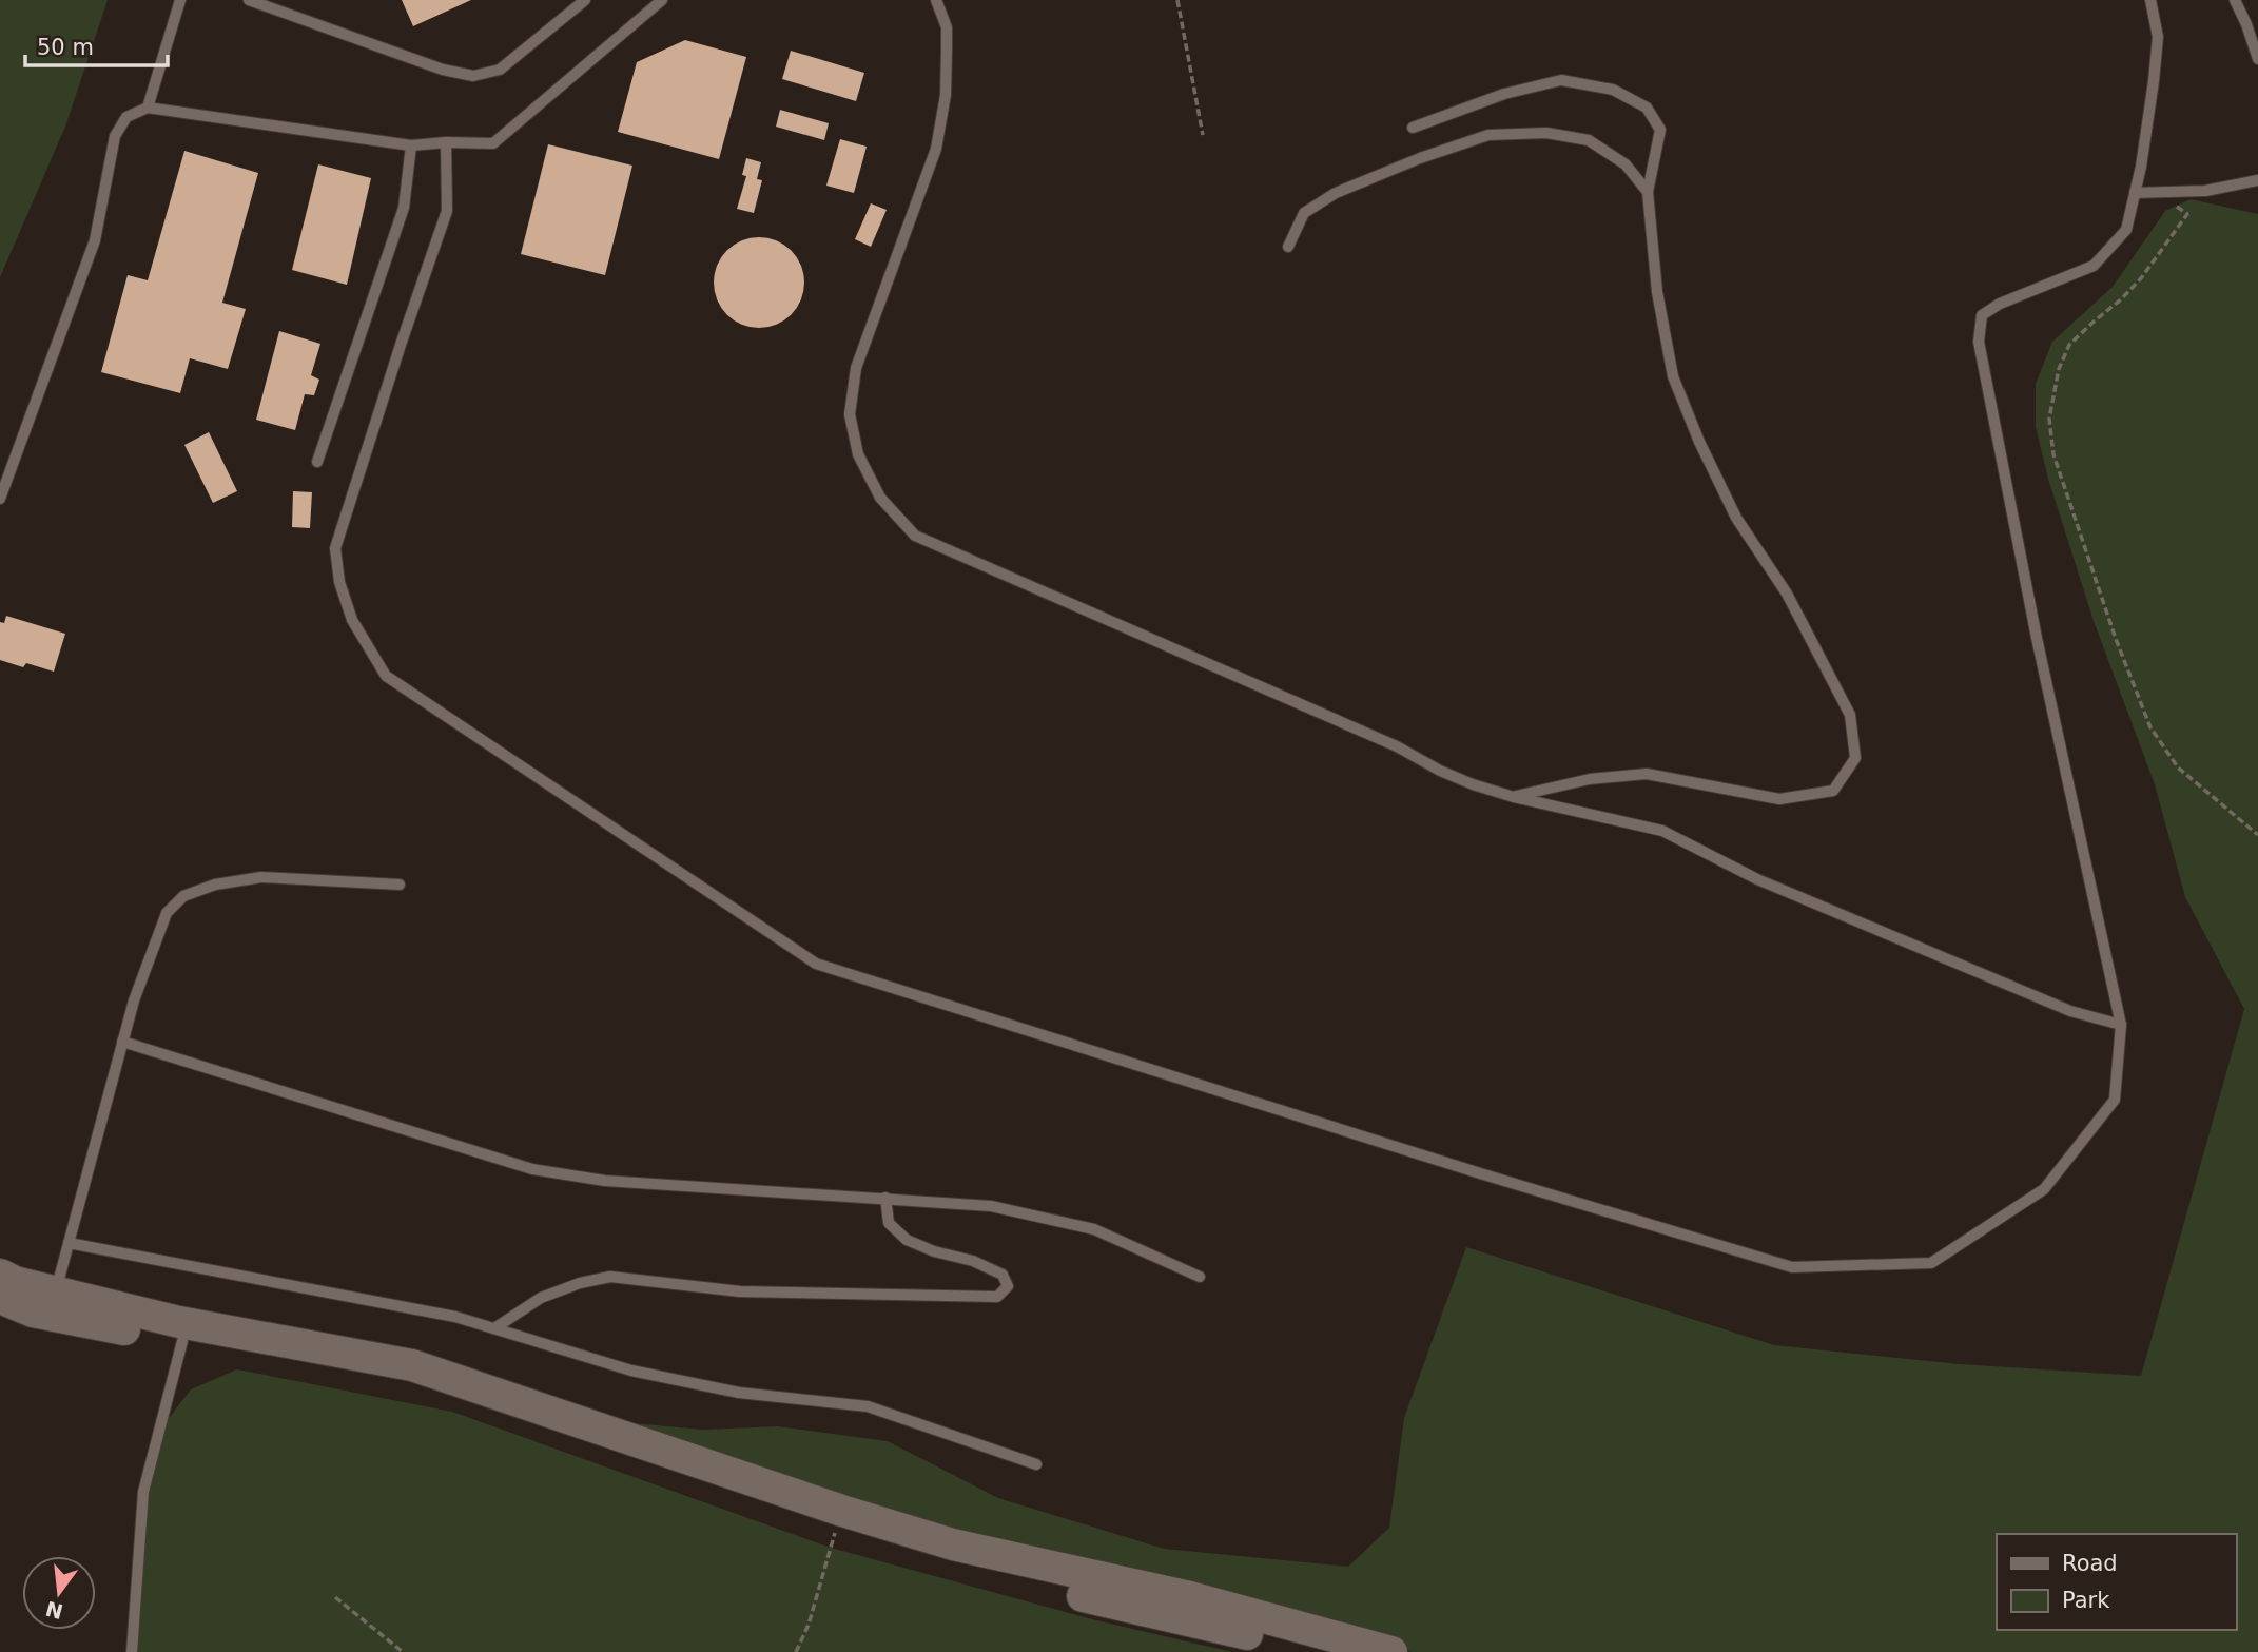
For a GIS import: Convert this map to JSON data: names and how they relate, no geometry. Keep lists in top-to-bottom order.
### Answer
{
  "legend": ["Road", "Park"],
  "scale_bar": "50 m",
  "north": "bottom"
}
